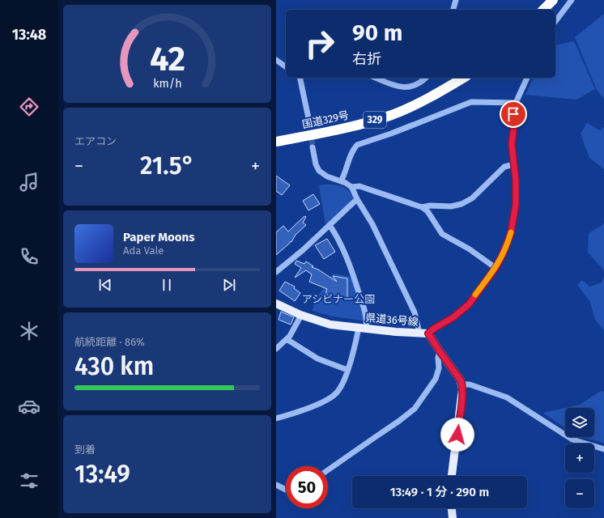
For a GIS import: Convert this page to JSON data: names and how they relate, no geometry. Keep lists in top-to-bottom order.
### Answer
{
  "streets": {
    "highway": ["国道329号", "329"],
    "main road": ["県道36号線"]
  },
  "parks": ["アシビナー公園"],
  "page": {
    "tabs": "13:48",
    "turn": ["90 m", "右折"],
    "tile": [
      "エアコン",
      ["航続距離 · 86%", "430 km"],
      ["到着", "13:49"]
    ],
    "heat": ["−", "21.5°", "+"],
    "song": ["Paper Moons", "Ada Vale"],
    "map_buttons": ["+", "−"],
    "limit": "50",
    "trip": "13:49 · 1 分 · 290 m",
    "gauge": ["42", "km/h"]
  }
}
